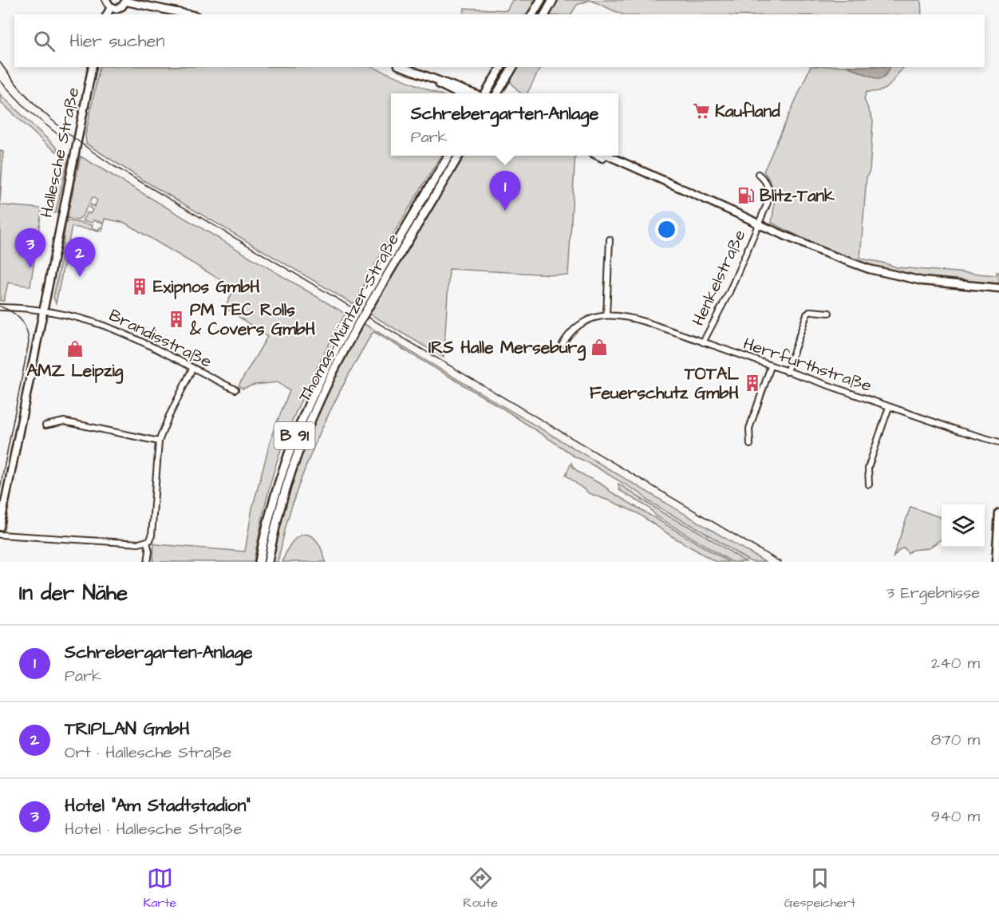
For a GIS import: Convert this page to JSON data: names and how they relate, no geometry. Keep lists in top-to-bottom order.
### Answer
{
  "streets": {
    "main road": ["Hallesche Straße", "Thomas-Müntzer-Straße", "B 91"],
    "street": ["Henkelstraße", "Brandisstraße", "Herrfurthstraße"]
  },
  "crossings": [
    ["Hallesche Straße", "Brandisstraße"],
    ["Henkelstraße", "Herrfurthstraße"]
  ],
  "places": {
    "supermarket": ["Kaufland"],
    "fuel station": ["Blitz-Tank"],
    "building": ["Exipnos GmbH", "PM TEC Rolls & Covers GmbH", "TOTAL Feuerschutz GmbH"],
    "shop": ["IRS Halle Merseburg", "AMZ Leipzig"]
  },
  "page": {
    "search": "Hier suchen",
    "popup": ["Schrebergarten-Anlage", "Park"],
    "pins": ["1", "3", "2"],
    "heading": ["In der Nähe", "3 Ergebnisse"],
    "list": [
      {
        "mark": "1",
        "name": "Schrebergarten-Anlage",
        "note": "Park",
        "value": "240 m"
      },
      {
        "mark": "2",
        "name": "TRIPLAN GmbH",
        "note": "Ort · Hallesche Straße",
        "value": "870 m"
      },
      {
        "mark": "3",
        "name": "Hotel \"Am Stadtstadion\"",
        "note": "Hotel · Hallesche Straße",
        "value": "940 m"
      }
    ],
    "nav": ["Karte", "Route", "Gespeichert"]
  }
}
